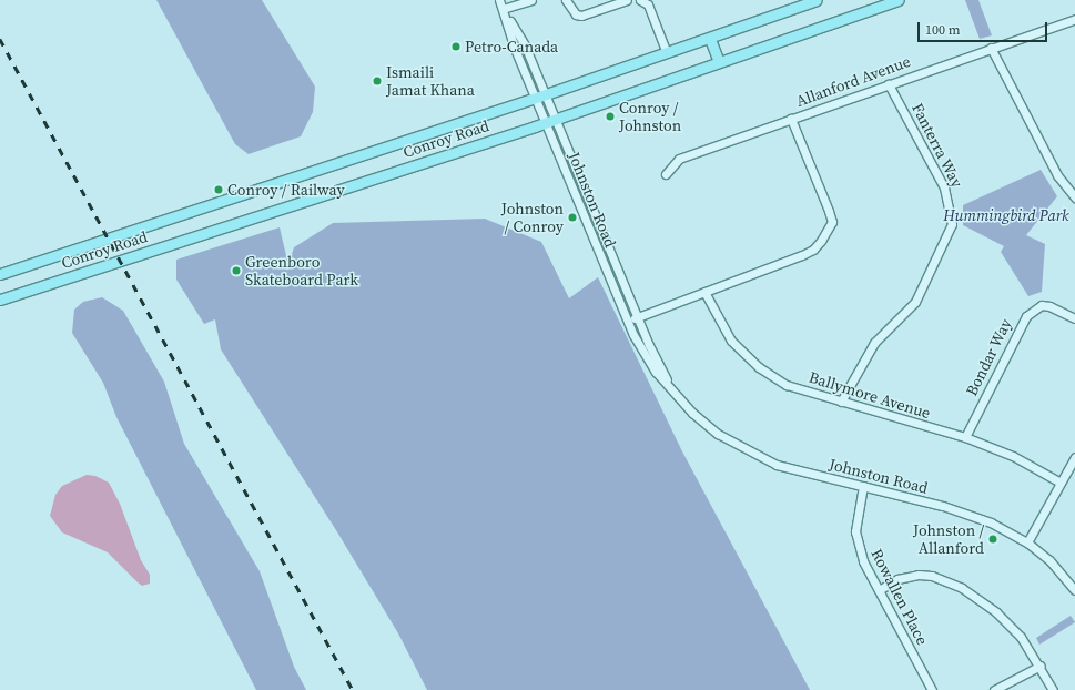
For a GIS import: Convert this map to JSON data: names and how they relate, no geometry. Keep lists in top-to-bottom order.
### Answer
{
  "streets": {
    "main road": ["Conroy Road"],
    "street": [
      "Allanford Avenue",
      "Fanterra Way",
      "Johnston Road",
      "Bondar Way",
      "Ballymore Avenue",
      "Rowallen Place"
    ]
  },
  "crossings": [
    ["Allanford Avenue", "Fanterra Way"],
    ["Allanford Avenue", "Johnston Road"],
    ["Allanford Avenue", "Ballymore Avenue"],
    ["Conroy Road", "Johnston Road"],
    ["Fanterra Way", "Ballymore Avenue"],
    ["Johnston Road", "Rowallen Place"],
    ["Bondar Way", "Ballymore Avenue"]
  ],
  "parks": ["Hummingbird Park"],
  "places": [
    "Petro-Canada",
    "Ismaili Jamat Khana",
    "Conroy / Johnston",
    "Conroy / Railway",
    "Johnston / Conroy",
    "Greenboro Skateboard Park",
    "Johnston / Allanford"
  ],
  "scale_bar": "100 m"
}
